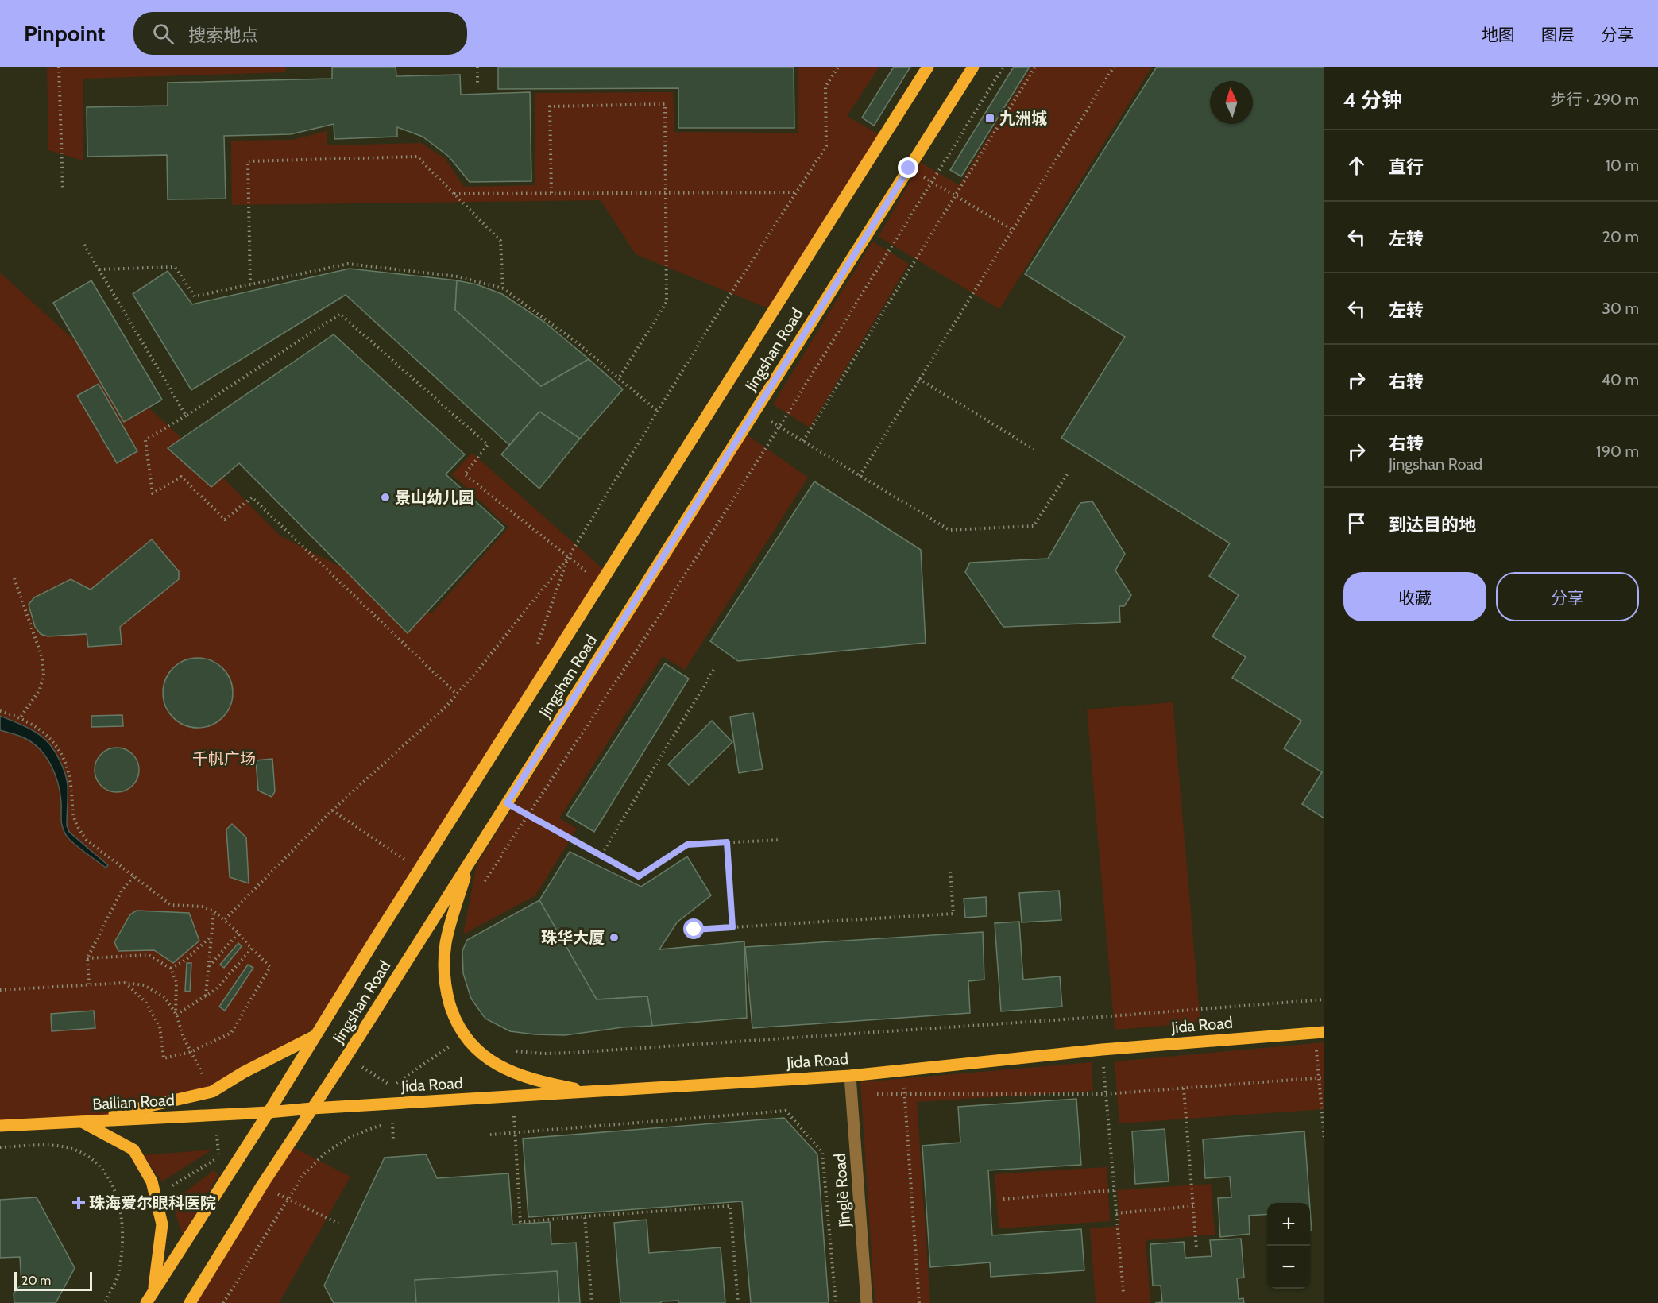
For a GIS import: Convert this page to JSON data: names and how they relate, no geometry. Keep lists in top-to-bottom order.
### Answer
{
  "streets": {
    "main road": ["Jingshan Road", "Jida Road", "Bailian Road"],
    "street": ["Jǐnglè Road"]
  },
  "crossings": [
    ["Jingshan Road", "Jida Road"],
    ["Jingshan Road", "Bailian Road"],
    ["Jida Road", "Bailian Road"],
    ["Jida Road", "Jǐnglè Road"]
  ],
  "parks": ["千帆广场"],
  "places": {
    "transit": ["九洲城"],
    "other": ["景山幼儿园", "珠华大厦"],
    "health": ["珠海爱尔眼科医院"]
  },
  "scale_bar": "20 m",
  "north": "top",
  "page": {
    "header": "Pinpoint",
    "search": "搜索地点",
    "nav": ["地图", "图层", "分享"],
    "heading": ["4 分钟", "步行 · 290 m"],
    "list": [
      ["直行", "10 m"],
      ["左转", "20 m"],
      ["左转", "30 m"],
      ["右转", "40 m"],
      ["右转", "Jingshan Road", "190 m"],
      "到达目的地"
    ],
    "buttons": ["收藏", "分享"],
    "map_buttons": ["+", "−"],
    "scale": "20 m"
  }
}
